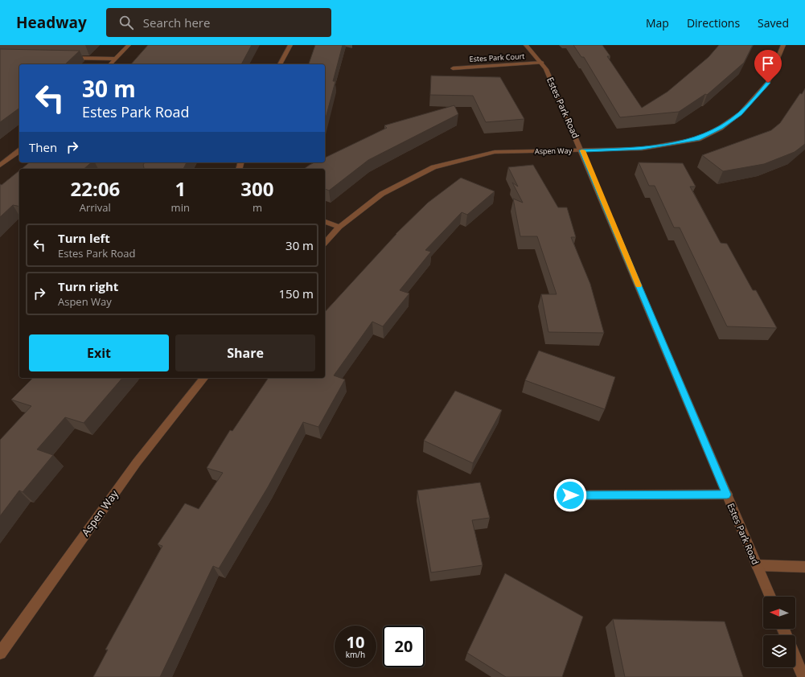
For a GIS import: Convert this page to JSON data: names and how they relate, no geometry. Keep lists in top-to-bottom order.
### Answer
{
  "streets": {
    "street": ["Estes Park Court", "Estes Park Road", "Aspen Way"]
  },
  "crossings": [
    ["Estes Park Court", "Estes Park Road"],
    ["Estes Park Road", "Aspen Way"]
  ],
  "north": "left",
  "page": {
    "header": "Headway",
    "search": "Search here",
    "nav": ["Map", "Directions", "Saved"],
    "turn": ["30 m", "Estes Park Road"],
    "then": "Then",
    "eta": [
      "22:06",
      "Arrival",
      "1",
      "min",
      "300",
      "m"
    ],
    "list": [
      {
        "name": "Turn left",
        "note": "Estes Park Road",
        "value": "30 m"
      },
      {
        "name": "Turn right",
        "note": "Aspen Way",
        "value": "150 m"
      }
    ],
    "buttons": ["Exit", "Share"],
    "speed": "10 km/h",
    "limit": "20"
  }
}
